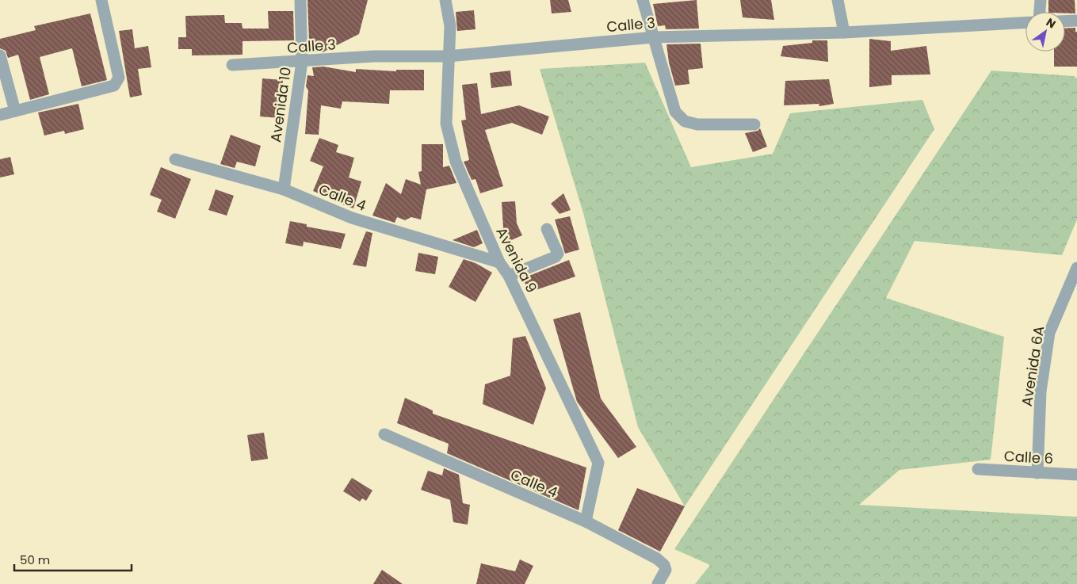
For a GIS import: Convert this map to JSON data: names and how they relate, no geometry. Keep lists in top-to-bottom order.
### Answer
{
  "streets": {
    "street": [
      "Calle 3",
      "Avenida 10",
      "Calle 4",
      "Avenida 9",
      "Avenida 6A",
      "Calle 6"
    ]
  },
  "crossings": [
    ["Calle 3", "Avenida 10"],
    ["Calle 3", "Avenida 9"],
    ["Avenida 10", "Calle 4"],
    ["Calle 4", "Avenida 9"],
    ["Avenida 6A", "Calle 6"]
  ],
  "scale_bar": "50 m",
  "north": "top right"
}
